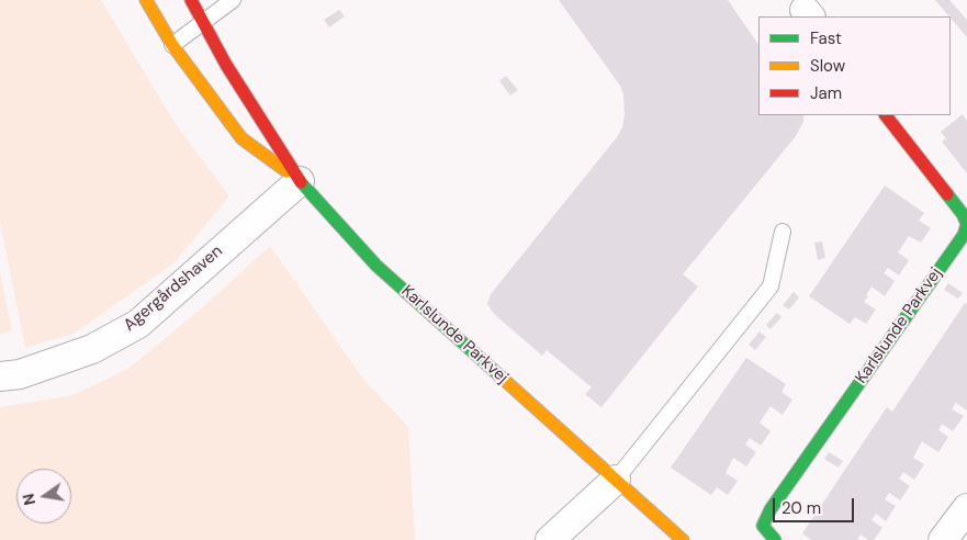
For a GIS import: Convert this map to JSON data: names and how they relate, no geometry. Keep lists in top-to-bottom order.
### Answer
{
  "streets": {
    "street": ["Agergårdshaven", "Karlslunde Parkvej"]
  },
  "crossings": [
    ["Agergårdshaven", "Karlslunde Parkvej"]
  ],
  "legend": ["Fast", "Slow", "Jam"],
  "scale_bar": "20 m",
  "north": "left"
}
